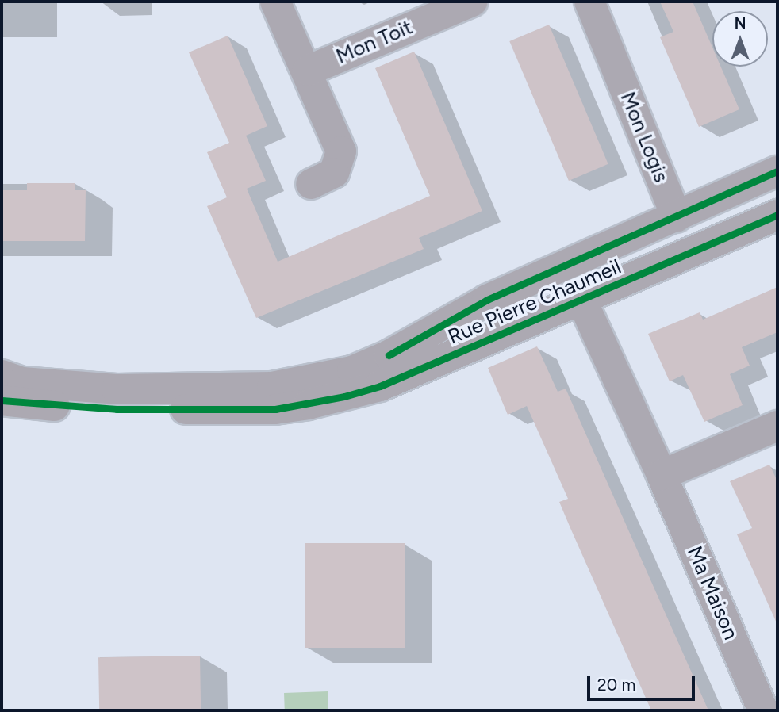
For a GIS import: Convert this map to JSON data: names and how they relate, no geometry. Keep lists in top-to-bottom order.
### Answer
{
  "streets": {
    "street": [
      "Mon Toit",
      "Mon Logis",
      "Rue Pierre Chaumeil",
      "Ma Maison"
    ]
  },
  "crossings": [
    ["Mon Logis", "Rue Pierre Chaumeil"],
    ["Rue Pierre Chaumeil", "Ma Maison"]
  ],
  "scale_bar": "20 m",
  "north": "top"
}
